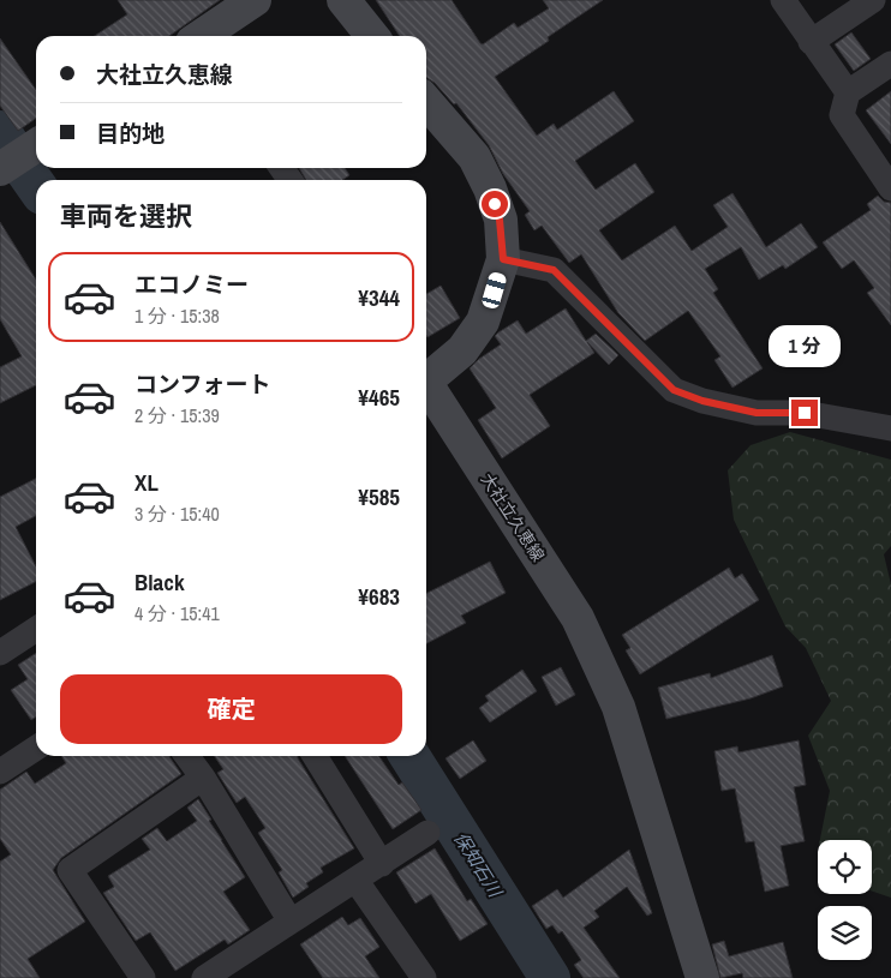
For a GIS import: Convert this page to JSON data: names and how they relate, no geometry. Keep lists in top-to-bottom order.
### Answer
{
  "streets": {
    "main road": ["大社立久恵線"]
  },
  "water": ["保知石川"],
  "page": {
    "banner": ["大社立久恵線", "目的地"],
    "heading": "車両を選択",
    "list": [
      {
        "name": "エコノミー",
        "note": "1 分 · 15:38",
        "value": "¥344"
      },
      {
        "name": "コンフォート",
        "note": "2 分 · 15:39",
        "value": "¥465"
      },
      {
        "name": "XL",
        "note": "3 分 · 15:40",
        "value": "¥585"
      },
      {
        "name": "Black",
        "note": "4 分 · 15:41",
        "value": "¥683"
      }
    ],
    "bubble": "1 分",
    "buttons": "確定"
  }
}
